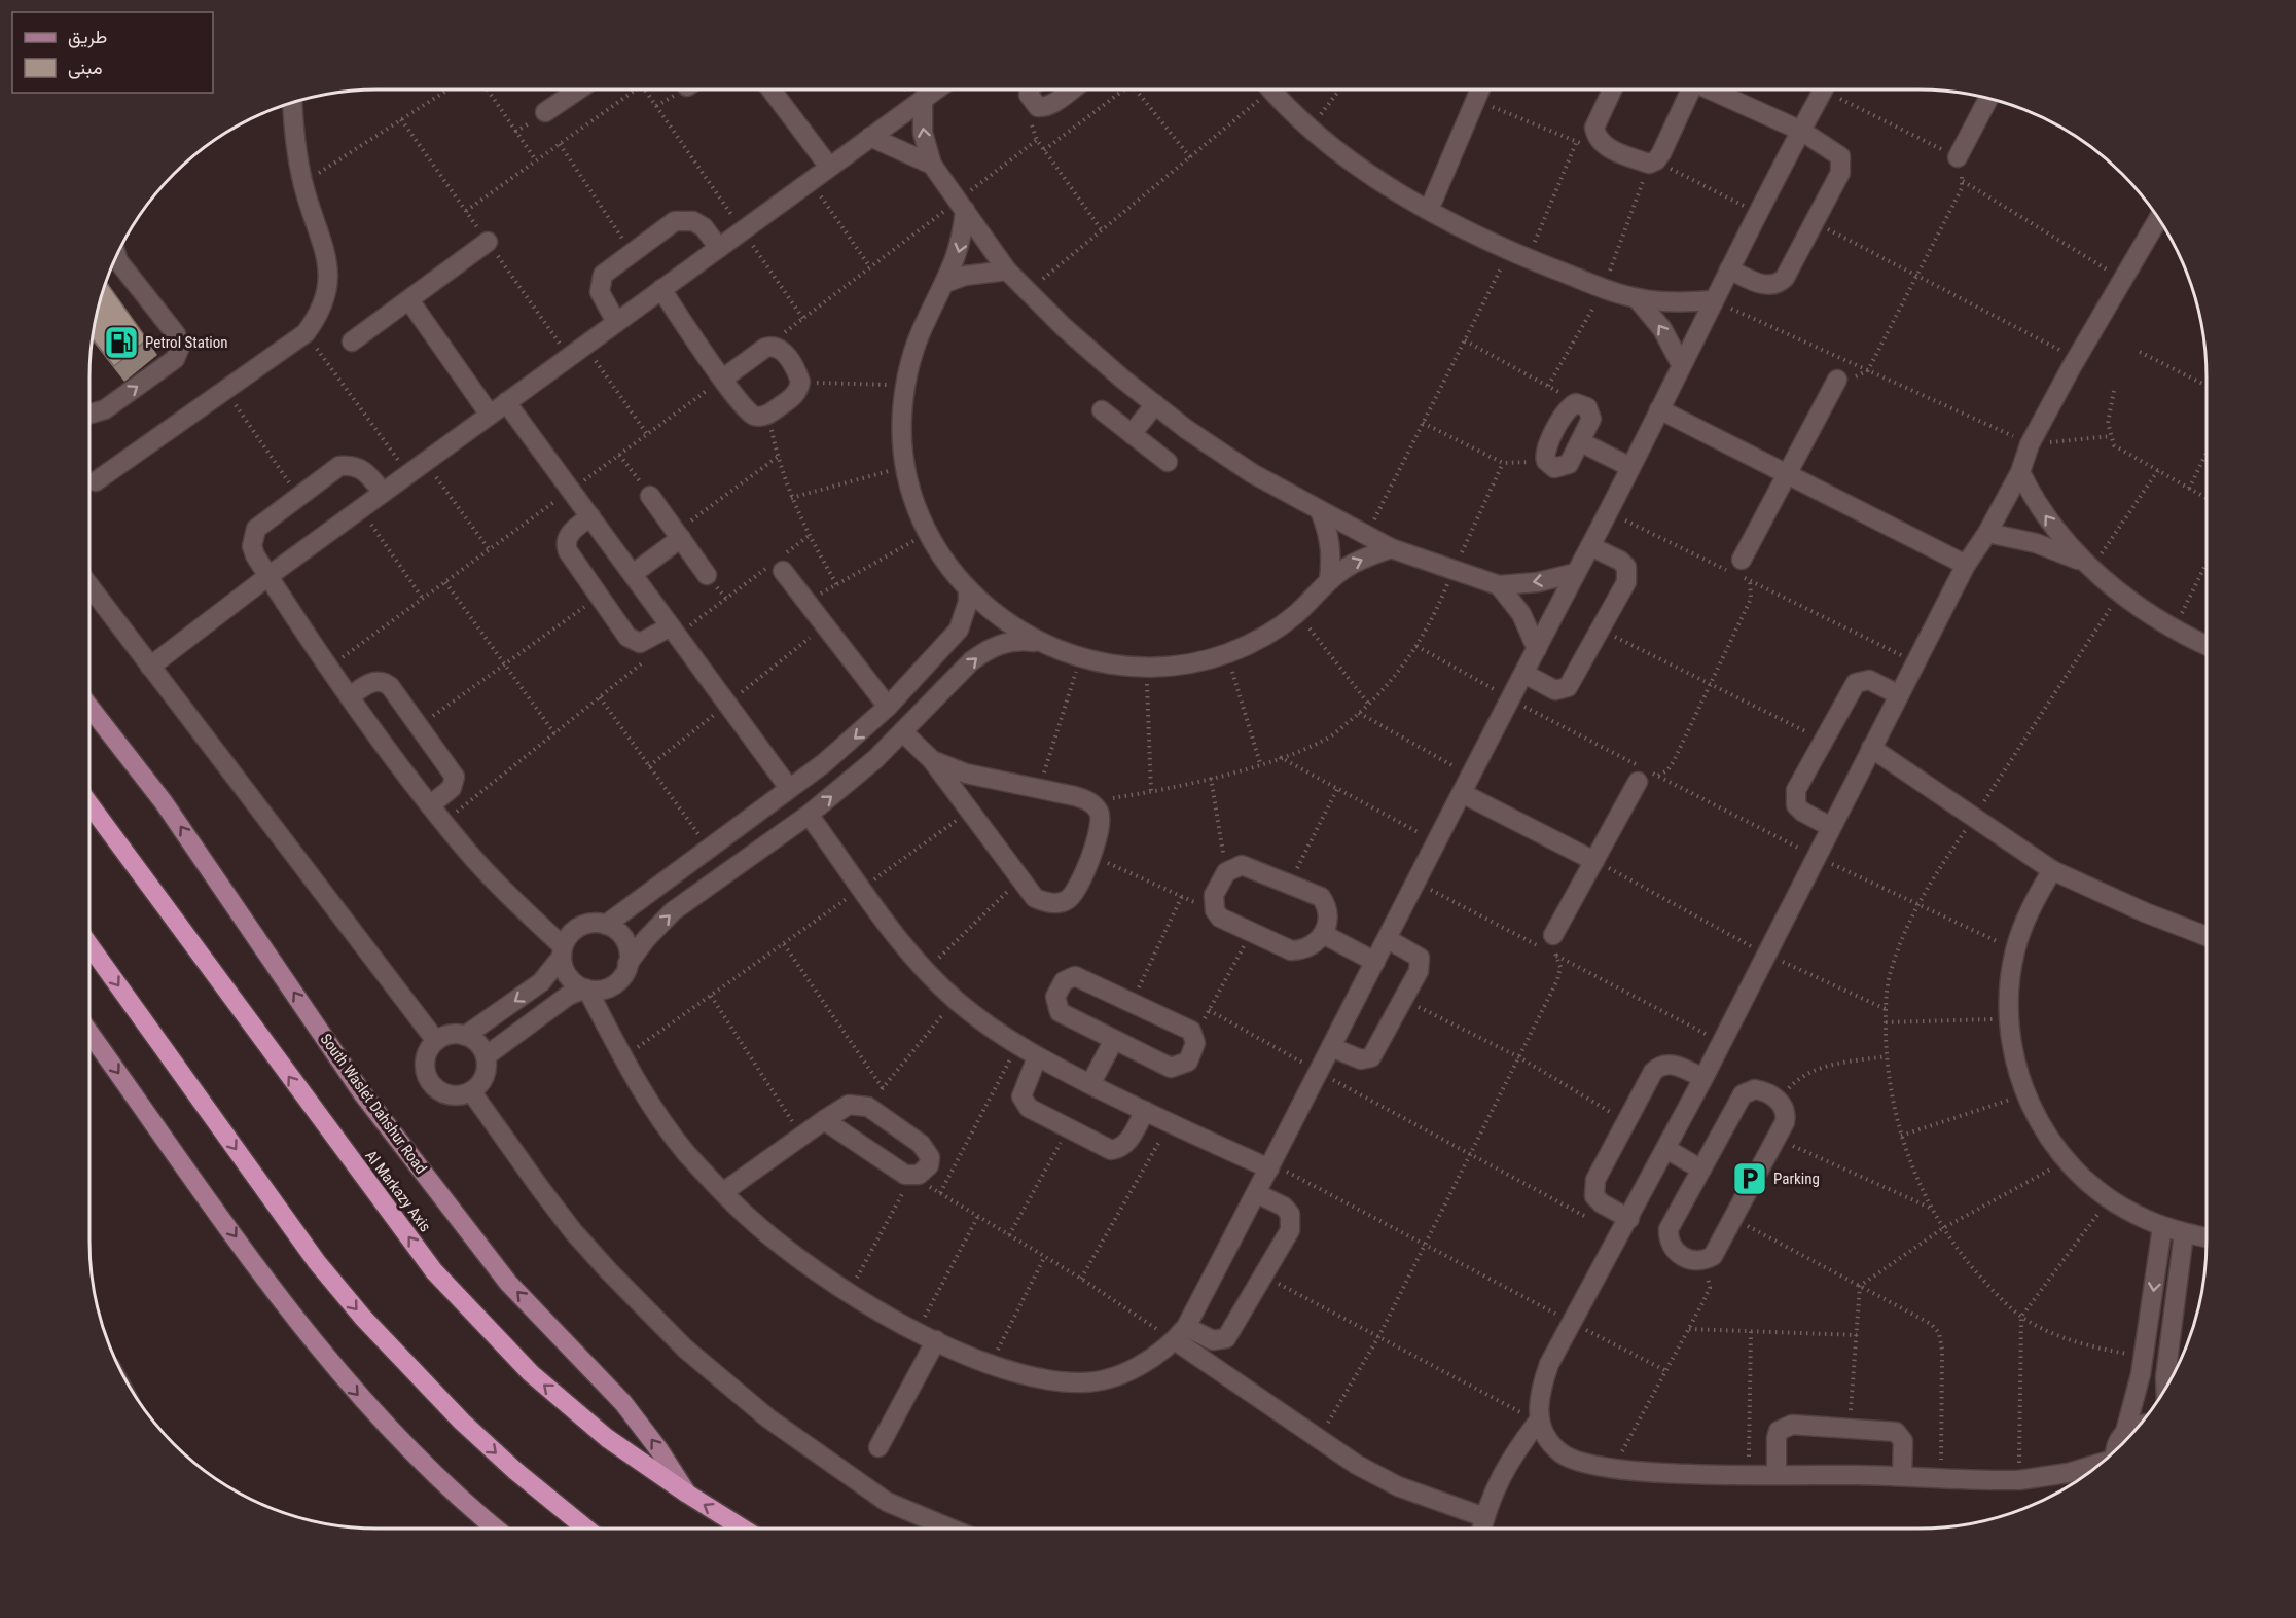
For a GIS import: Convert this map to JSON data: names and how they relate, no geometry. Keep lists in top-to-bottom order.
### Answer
{
  "streets": {
    "highway": ["Al Markazy Axis"],
    "main road": ["South Waslet Dahshur Road"]
  },
  "crossings": [
    ["South Waslet Dahshur Road", "Al Markazy Axis"]
  ],
  "one_way": ["South Waslet Dahshur Road"],
  "places": {
    "fuel station": ["Petrol Station"],
    "parking": ["Parking"]
  },
  "legend": ["طريق", "مبنى"]
}
